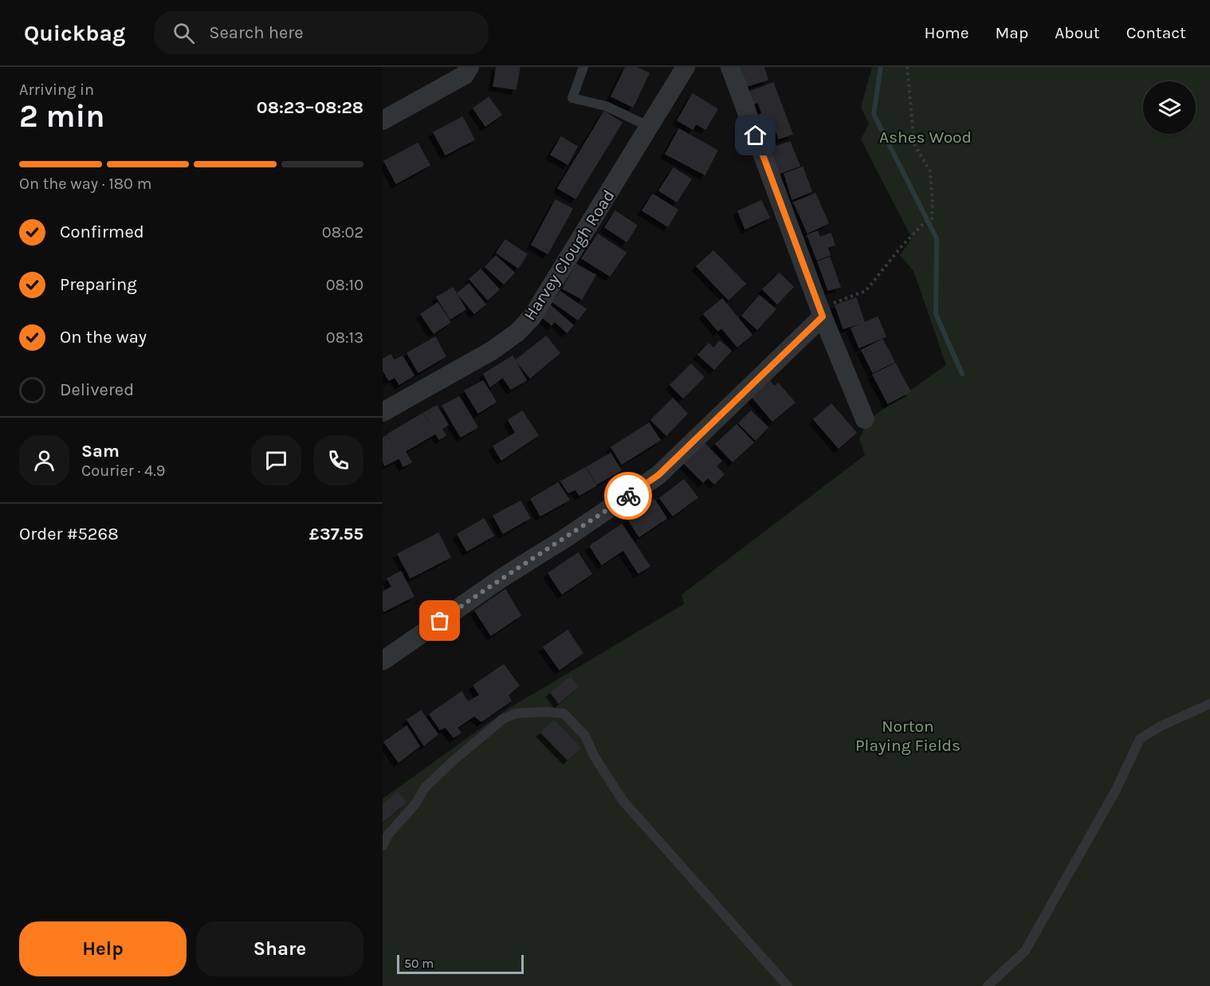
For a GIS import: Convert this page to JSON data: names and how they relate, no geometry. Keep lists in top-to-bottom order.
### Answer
{
  "streets": {
    "street": ["Harvey Clough Road"]
  },
  "parks": ["Ashes Wood", "Norton Playing Fields"],
  "scale_bar": "50 m",
  "page": {
    "header": "Quickbag",
    "search": "Search here",
    "nav": [
      "Home",
      "Map",
      "About",
      "Contact"
    ],
    "heading": ["2 min", "Arriving in", "08:23–08:28"],
    "panel": [
      "Sam",
      "Courier · 4.9",
      "Order #5268",
      "£37.55"
    ],
    "bar": "On the way · 180 m",
    "list": [
      ["Confirmed", "08:02"],
      ["Preparing", "08:10"],
      ["On the way", "08:13"],
      "Delivered"
    ],
    "buttons": ["Help", "Share"],
    "scale": "50 m"
  }
}
